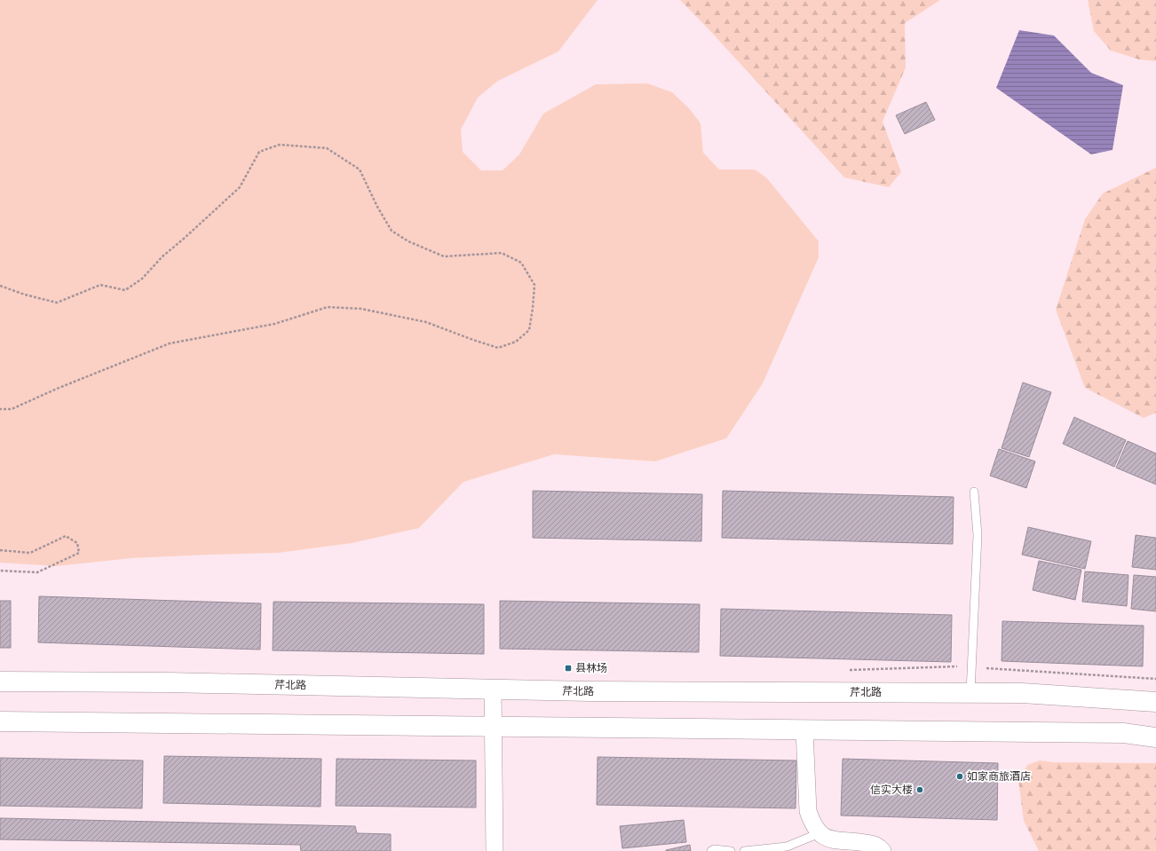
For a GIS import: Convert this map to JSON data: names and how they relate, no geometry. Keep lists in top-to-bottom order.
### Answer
{
  "streets": {
    "main road": ["芹北路"]
  },
  "places": {
    "transit": ["县林场"],
    "other": ["如家商旅酒店", "信实大楼"]
  }
}
